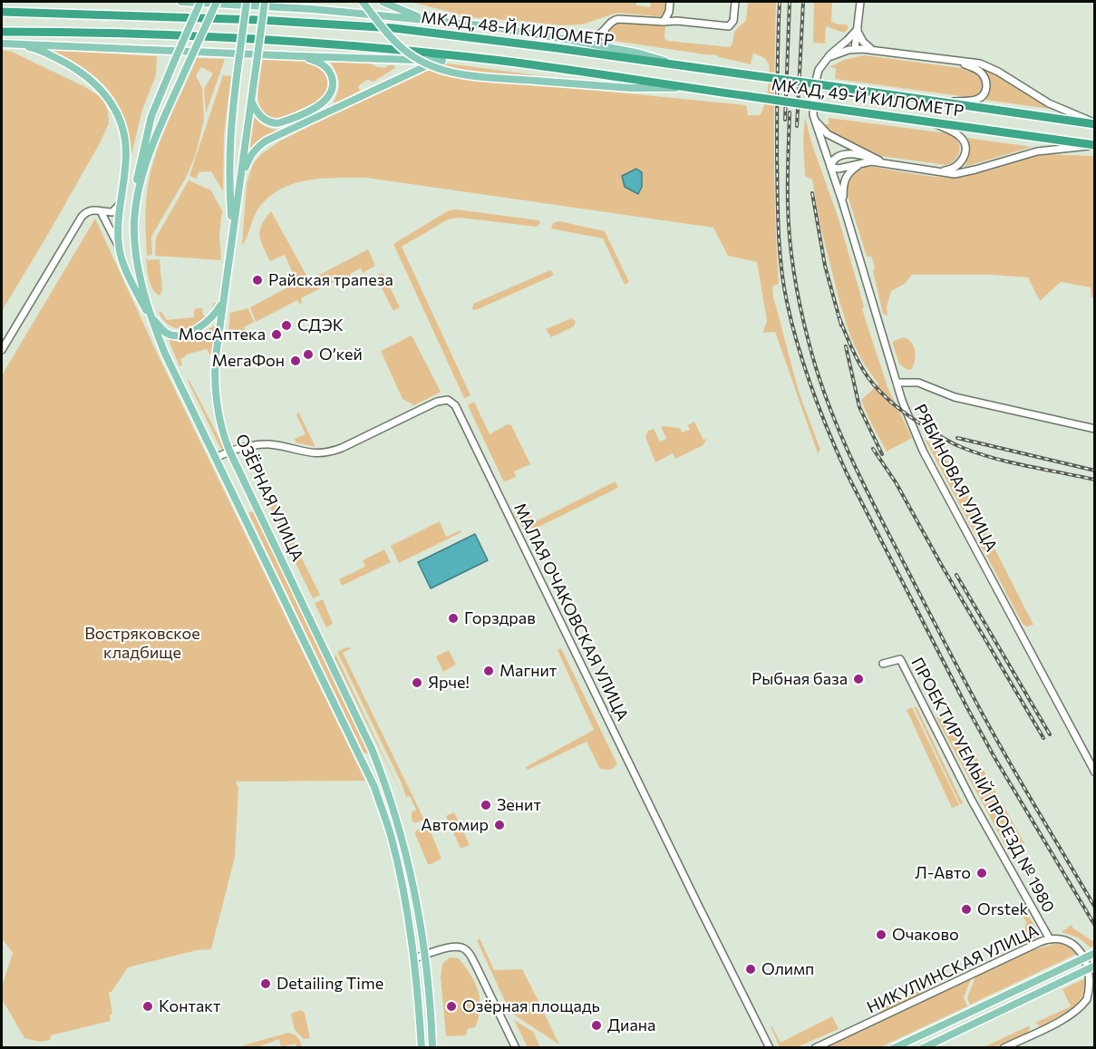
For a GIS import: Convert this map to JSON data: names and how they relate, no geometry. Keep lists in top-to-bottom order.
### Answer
{
  "streets": {
    "highway": ["МКАД, 48-Й КИЛОМЕТР", "МКАД, 49-Й КИЛОМЕТР"],
    "main road": ["ОЗЁРНАЯ УЛИЦА"],
    "street": [
      "РЯБИНОВАЯ УЛИЦА",
      "МАЛАЯ ОЧАКОВСКАЯ УЛИЦА",
      "ПРОЕКТИРУЕМЫЙ ПРОЕЗД № 1980",
      "НИКУЛИНСКАЯ УЛИЦА"
    ]
  },
  "crossings": [
    ["МКАД, 48-Й КИЛОМЕТР", "МКАД, 49-Й КИЛОМЕТР"],
    ["ОЗЁРНАЯ УЛИЦА", "МАЛАЯ ОЧАКОВСКАЯ УЛИЦА"],
    ["ПРОЕКТИРУЕМЫЙ ПРОЕЗД № 1980", "НИКУЛИНСКАЯ УЛИЦА"]
  ],
  "parks": ["Востряковское кладбище"],
  "places": [
    "Райская трапеза",
    "СДЭК",
    "МосАптека",
    "О’кей",
    "МегаФон",
    "Горздрав",
    "Магнит",
    "Рыбная база",
    "Ярче!",
    "Зенит",
    "Автомир",
    "Л-Авто",
    "Orstek",
    "Очаково",
    "Олимп",
    "Detailing Time",
    "Контакт",
    "Озёрная площадь",
    "Диана"
  ]
}
